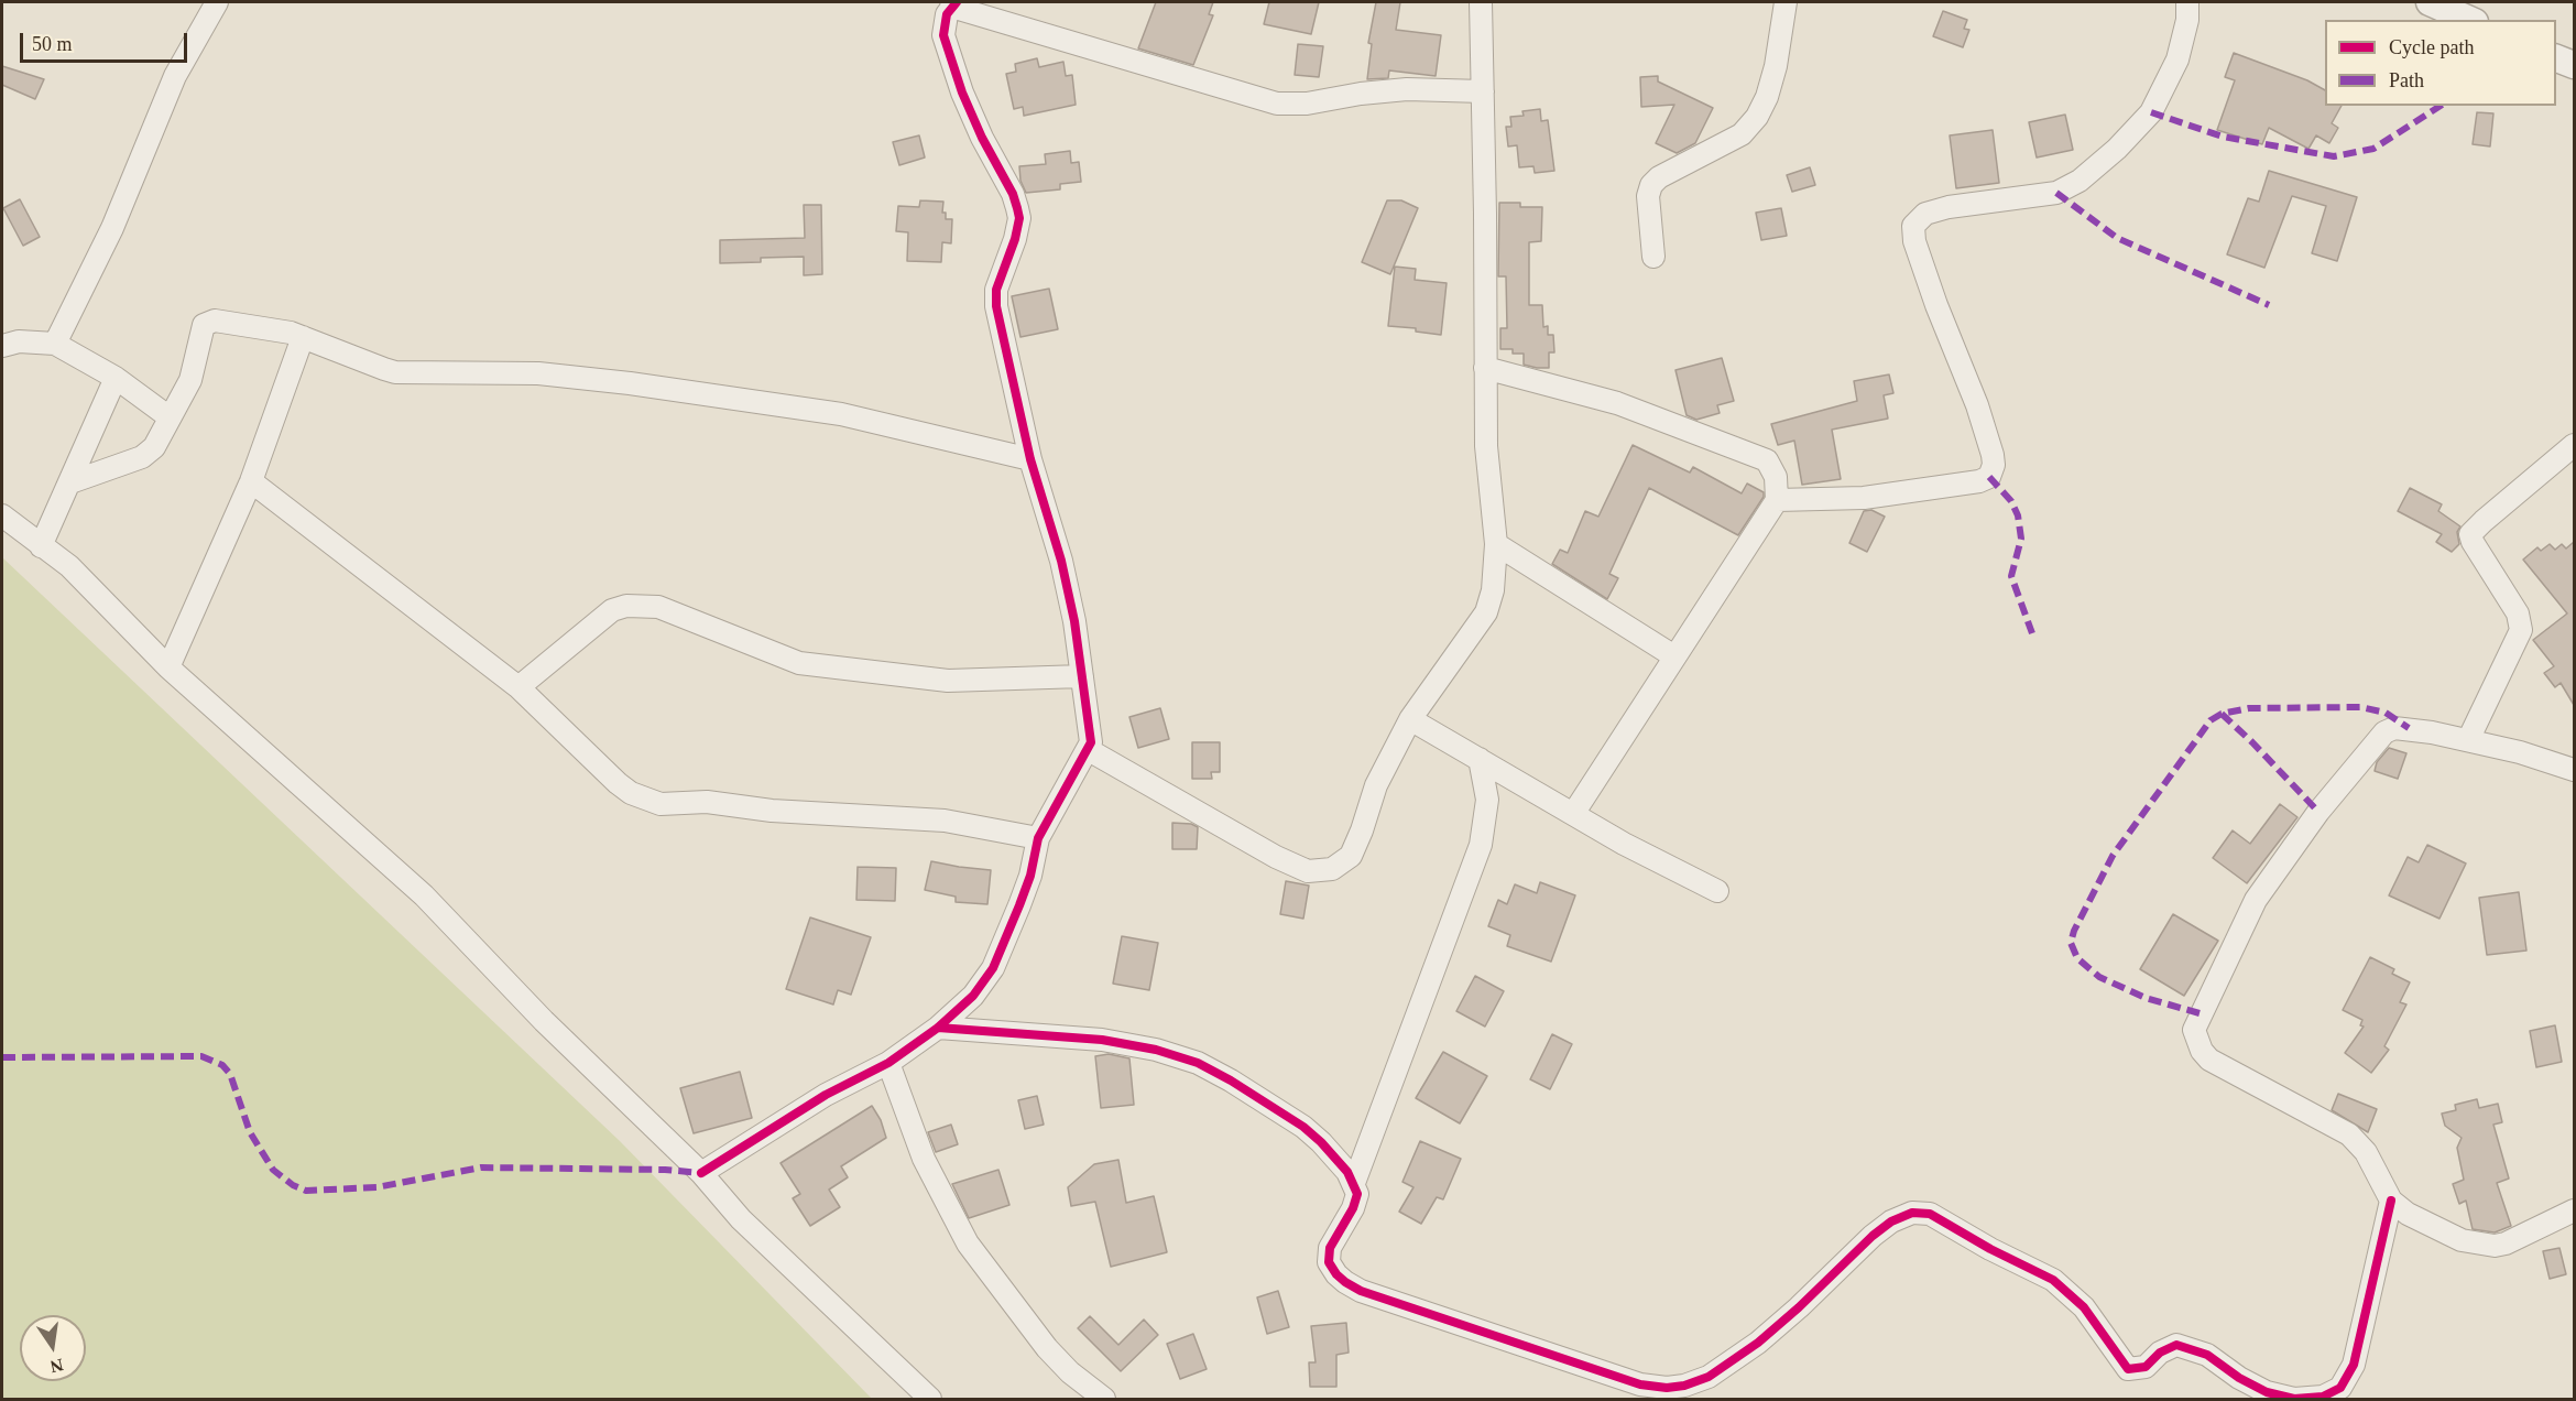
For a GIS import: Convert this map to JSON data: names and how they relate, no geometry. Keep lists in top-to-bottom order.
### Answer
{
  "legend": ["Cycle path", "Path"],
  "scale_bar": "50 m",
  "north": "bottom"
}
